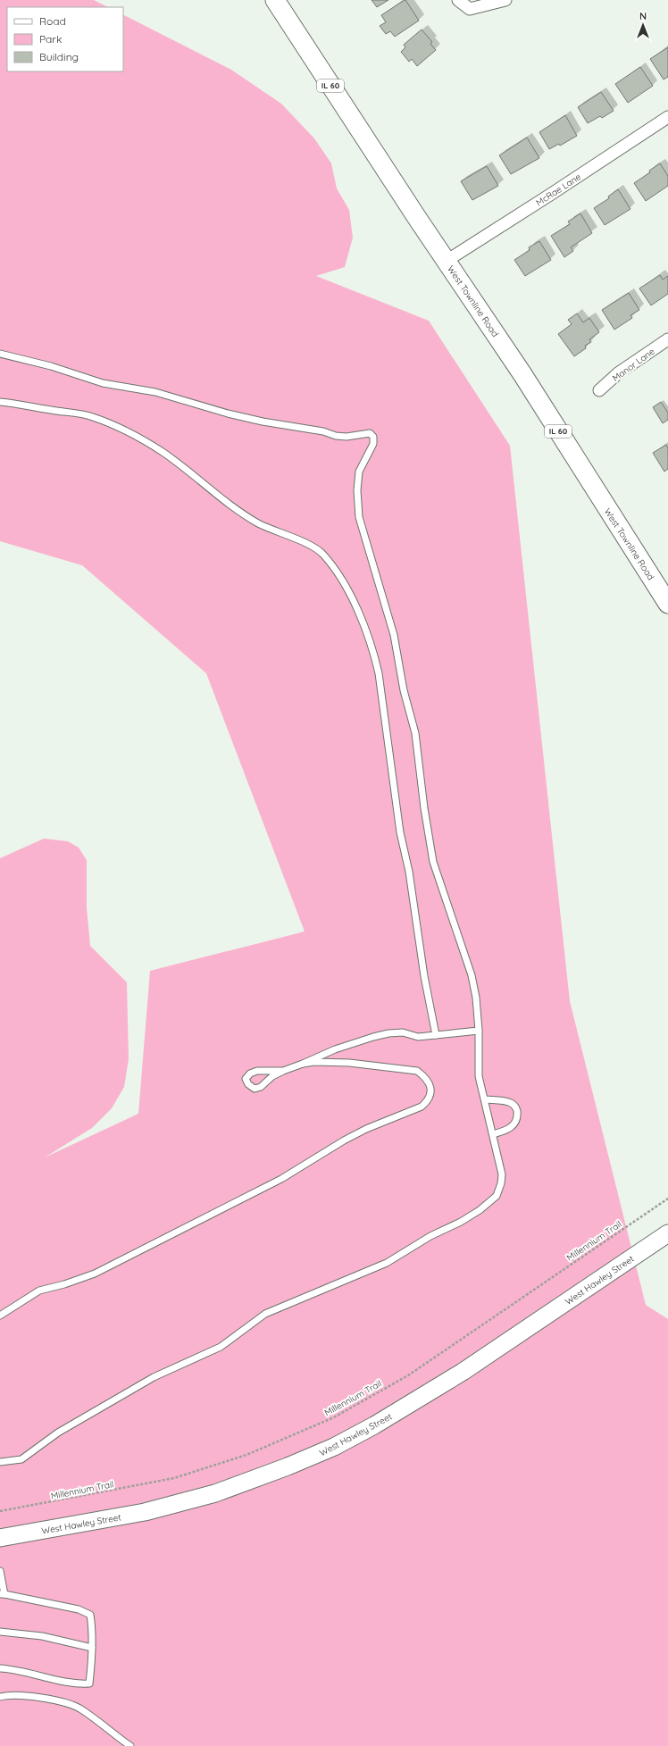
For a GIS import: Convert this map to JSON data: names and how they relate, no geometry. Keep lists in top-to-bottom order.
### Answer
{
  "streets": {
    "main road": ["IL 60", "West Townline Road"],
    "street": ["McRae Lane", "Manor Lane", "West Hawley Street"],
    "path": ["Millennium Trail"]
  },
  "crossings": [
    ["McRae Lane", "West Townline Road"]
  ],
  "legend": ["Road", "Park", "Building"],
  "north": "top"
}
